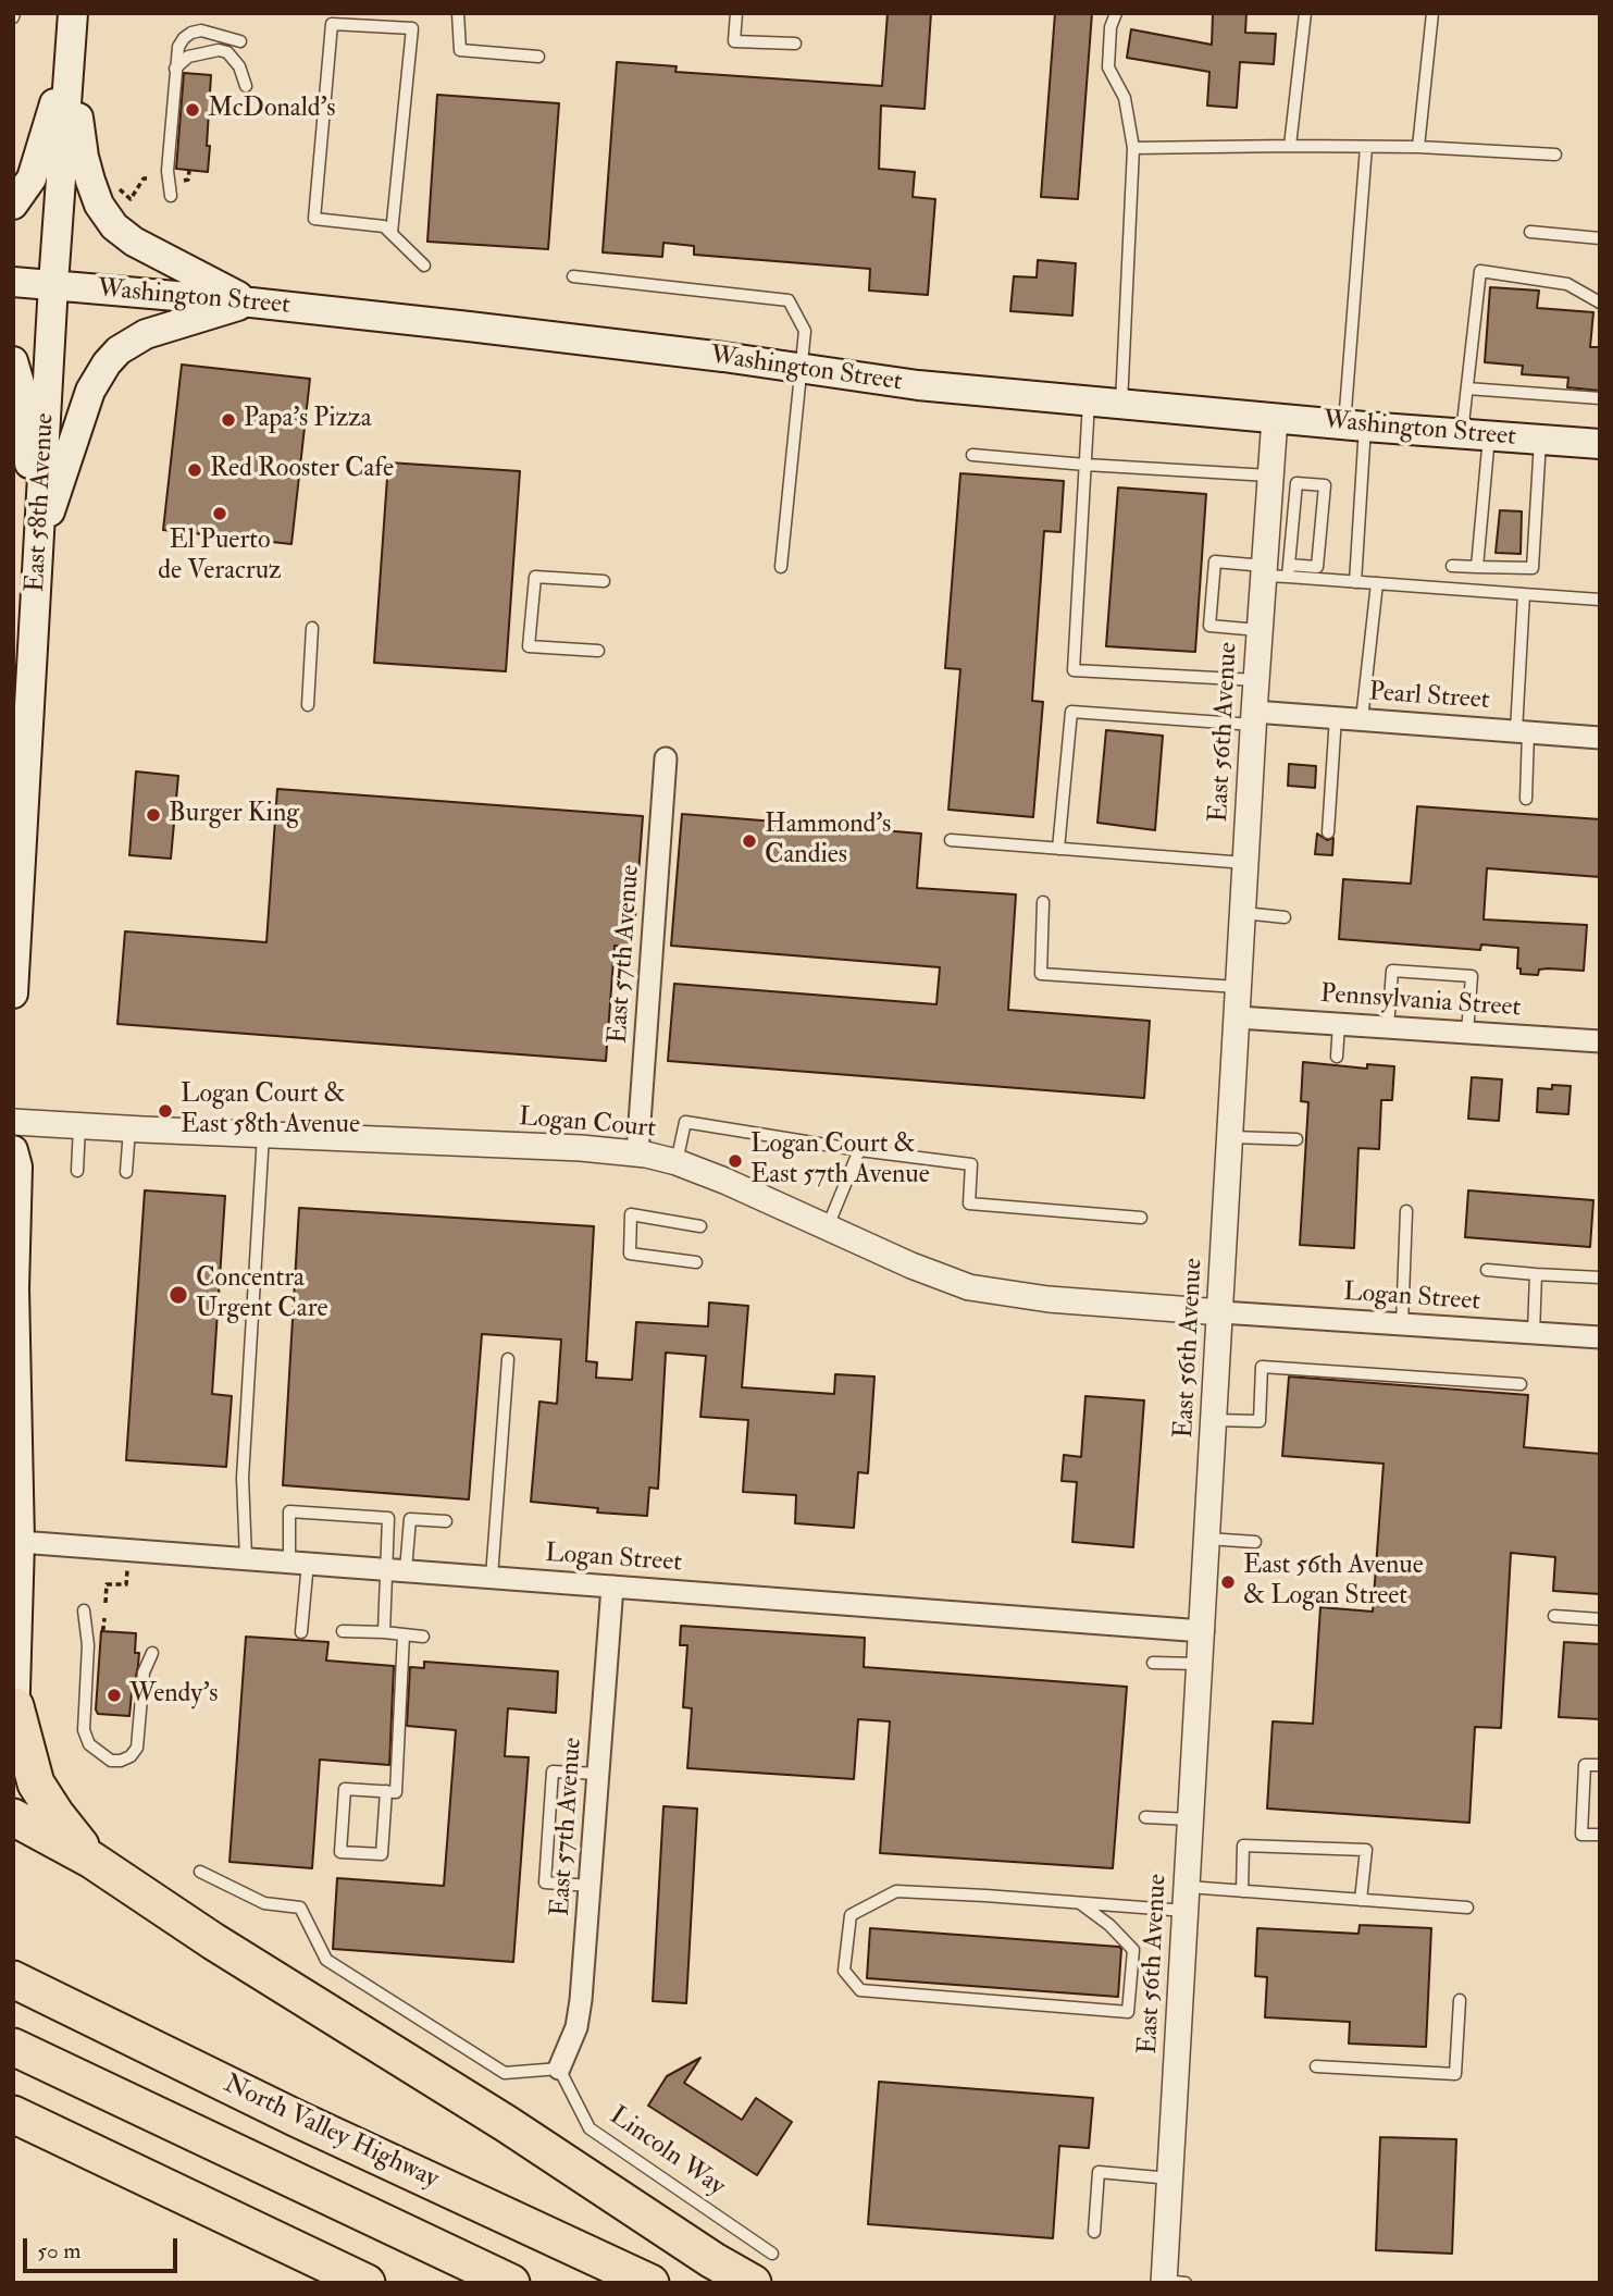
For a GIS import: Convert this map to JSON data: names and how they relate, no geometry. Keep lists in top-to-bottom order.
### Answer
{
  "streets": {
    "highway": ["North Valley Highway"],
    "main road": ["Washington Street", "East 58th Avenue"],
    "street": [
      "Pearl Street",
      "East 56th Avenue",
      "East 57th Avenue",
      "Pennsylvania Street",
      "Logan Court",
      "Logan Street"
    ],
    "lane": ["Lincoln Way"]
  },
  "crossings": [
    ["Washington Street", "East 58th Avenue"],
    ["Washington Street", "East 56th Avenue"],
    ["Pearl Street", "East 56th Avenue"],
    ["East 56th Avenue", "Pennsylvania Street"],
    ["East 56th Avenue", "Logan Court"],
    ["East 56th Avenue", "Logan Street"],
    ["East 57th Avenue", "Logan Court"],
    ["East 57th Avenue", "Logan Street"],
    ["East 57th Avenue", "Lincoln Way"],
    ["Logan Court", "Logan Street"]
  ],
  "places": [
    "McDonald's",
    "Papa's Pizza",
    "Red Rooster Cafe",
    "El Puerto de Veracruz",
    "Burger King",
    "Hammond's Candies",
    "Logan Court & East 58th Avenue",
    "Logan Court & East 57th Avenue",
    "Concentra Urgent Care",
    "East 56th Avenue & Logan Street",
    "Wendy's"
  ],
  "scale_bar": "50 m"
}
